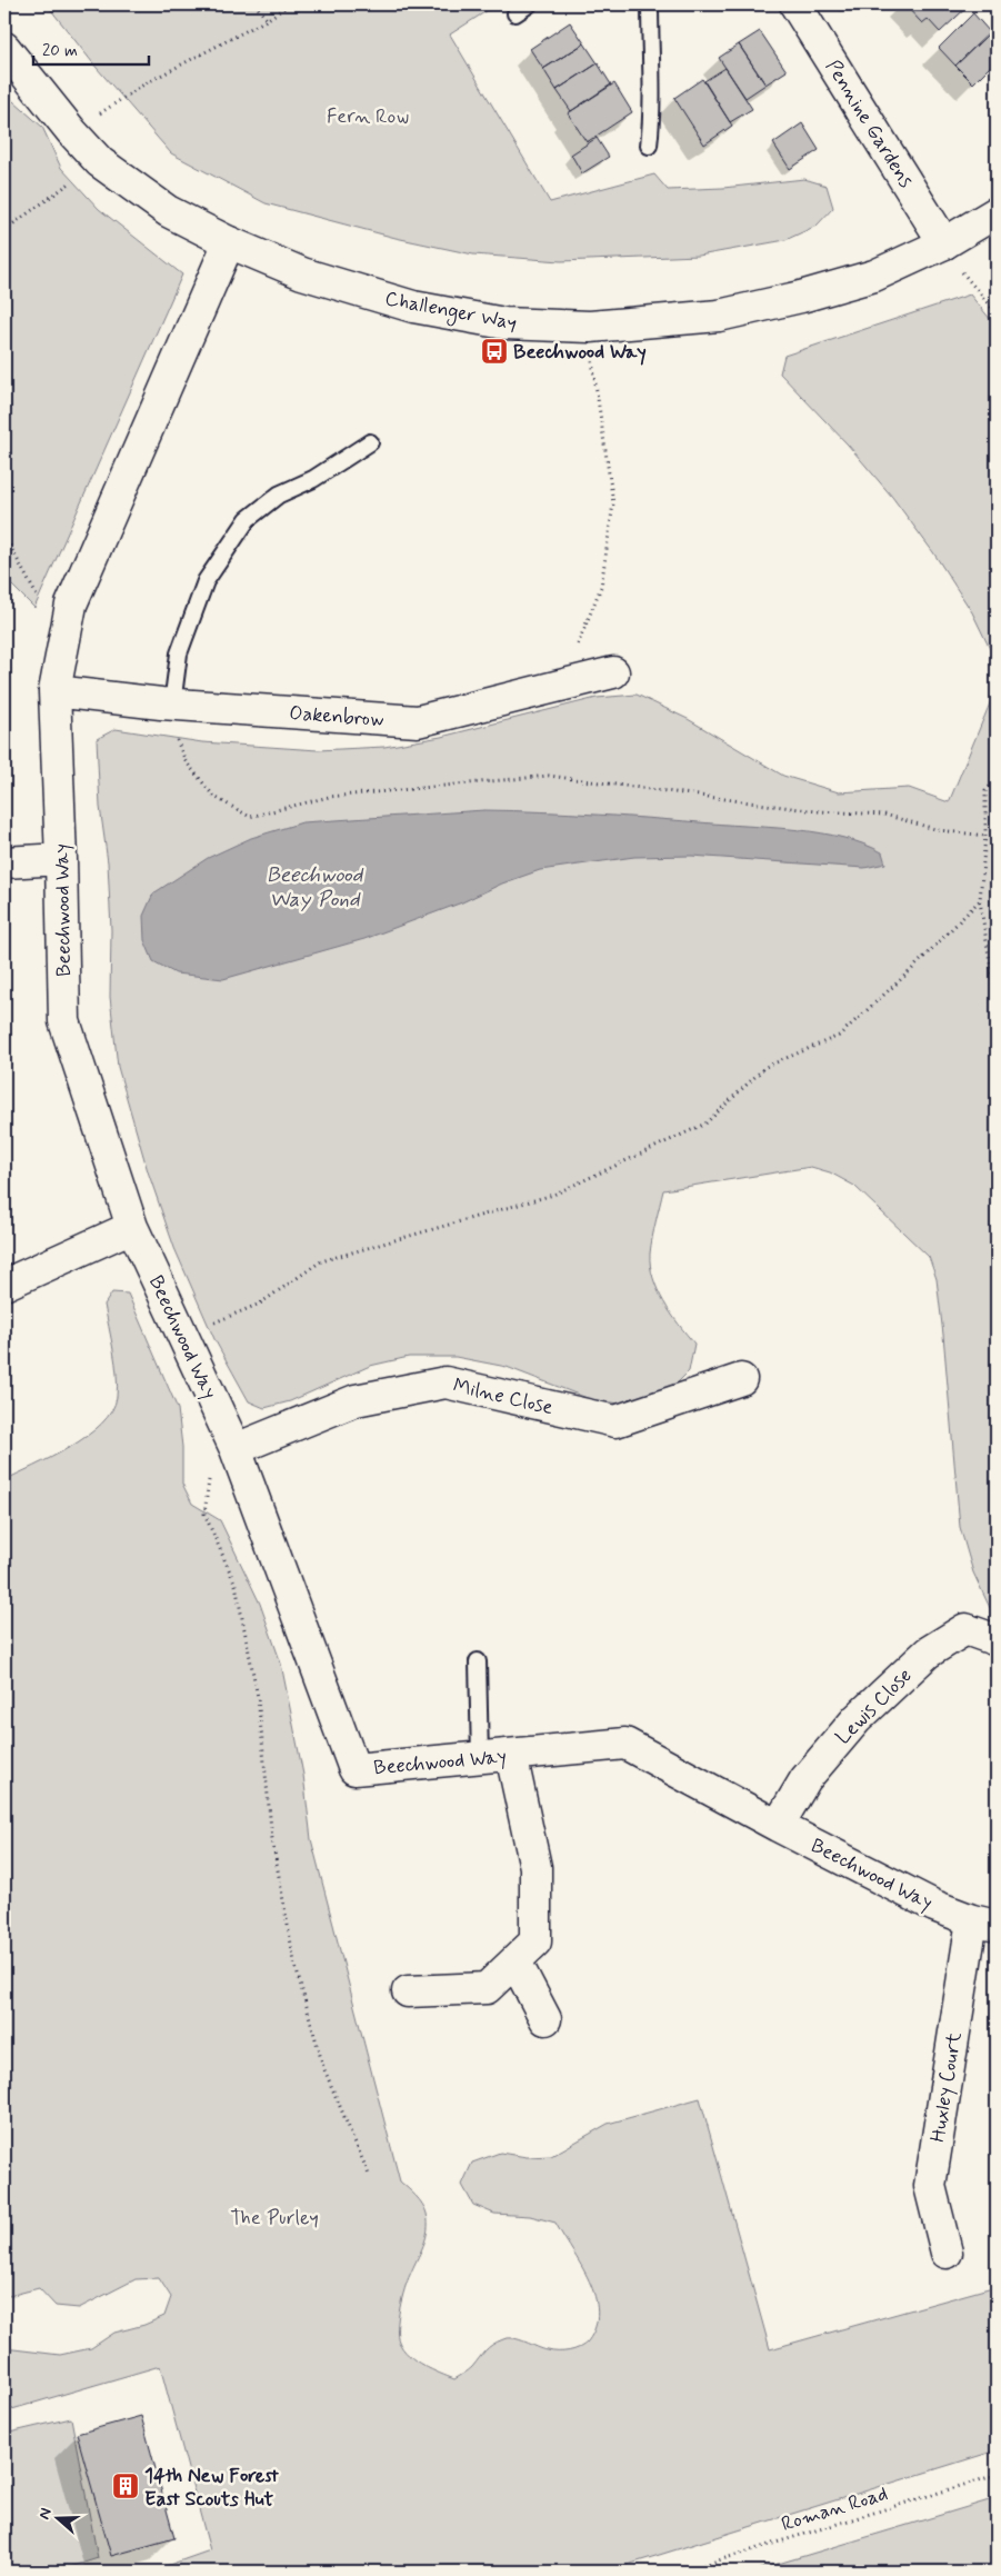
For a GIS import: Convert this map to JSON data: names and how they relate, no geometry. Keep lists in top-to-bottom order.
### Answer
{
  "streets": {
    "street": [
      "Pennine Gardens",
      "Challenger Way",
      "Oakenbrow",
      "Beechwood Way",
      "Milne Close",
      "Lewis Close",
      "Huxley Court"
    ],
    "path": ["Roman Road"]
  },
  "crossings": [
    ["Pennine Gardens", "Challenger Way"],
    ["Challenger Way", "Beechwood Way"],
    ["Oakenbrow", "Beechwood Way"],
    ["Beechwood Way", "Milne Close"],
    ["Beechwood Way", "Lewis Close"],
    ["Beechwood Way", "Huxley Court"]
  ],
  "water": ["Beechwood Way Pond"],
  "parks": ["Fern Row", "The Purley"],
  "places": {
    "bus stop": ["Beechwood Way"],
    "building": ["14th New Forest East Scouts Hut"]
  },
  "scale_bar": "20 m",
  "north": "left"
}
